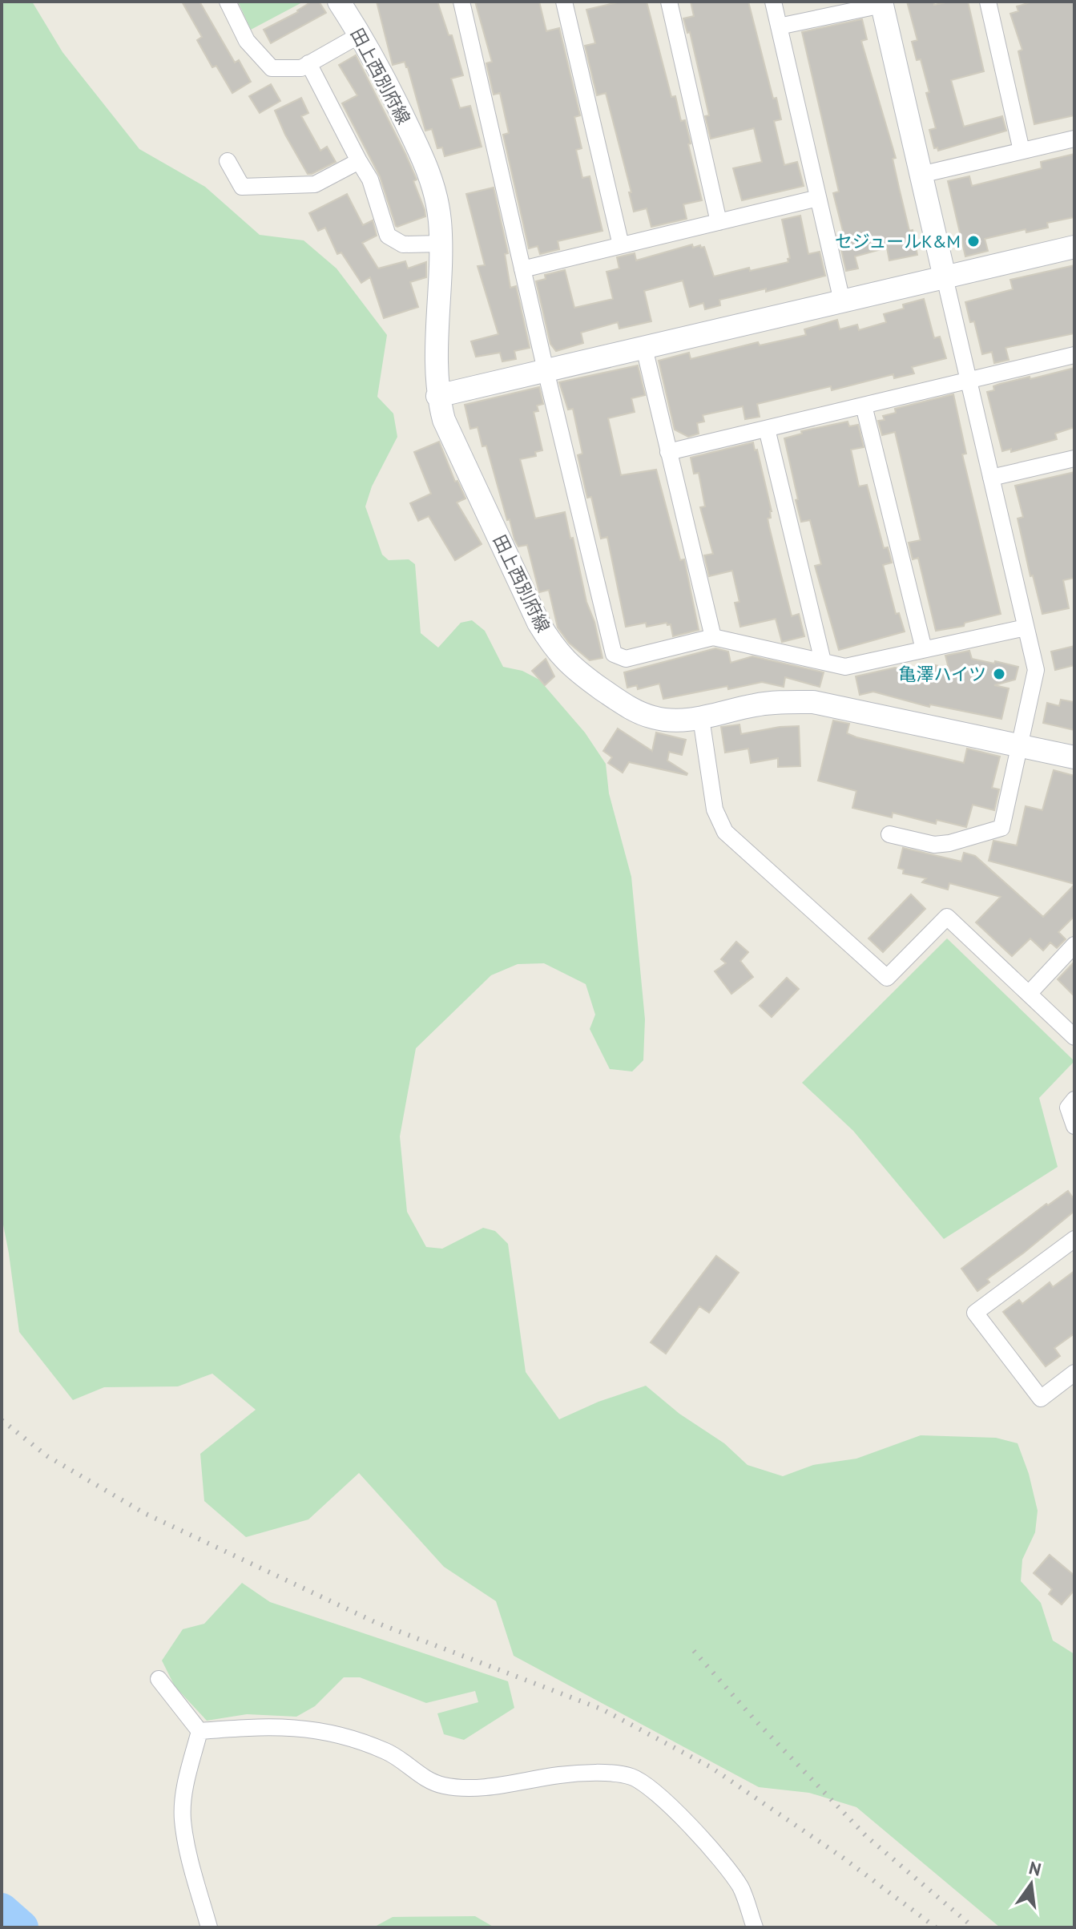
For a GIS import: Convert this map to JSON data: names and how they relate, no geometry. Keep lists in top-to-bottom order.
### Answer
{
  "streets": {
    "street": ["田上西別府線"]
  },
  "places": ["セジュールK&M", "亀澤ハイツ"],
  "north": "top"
}
